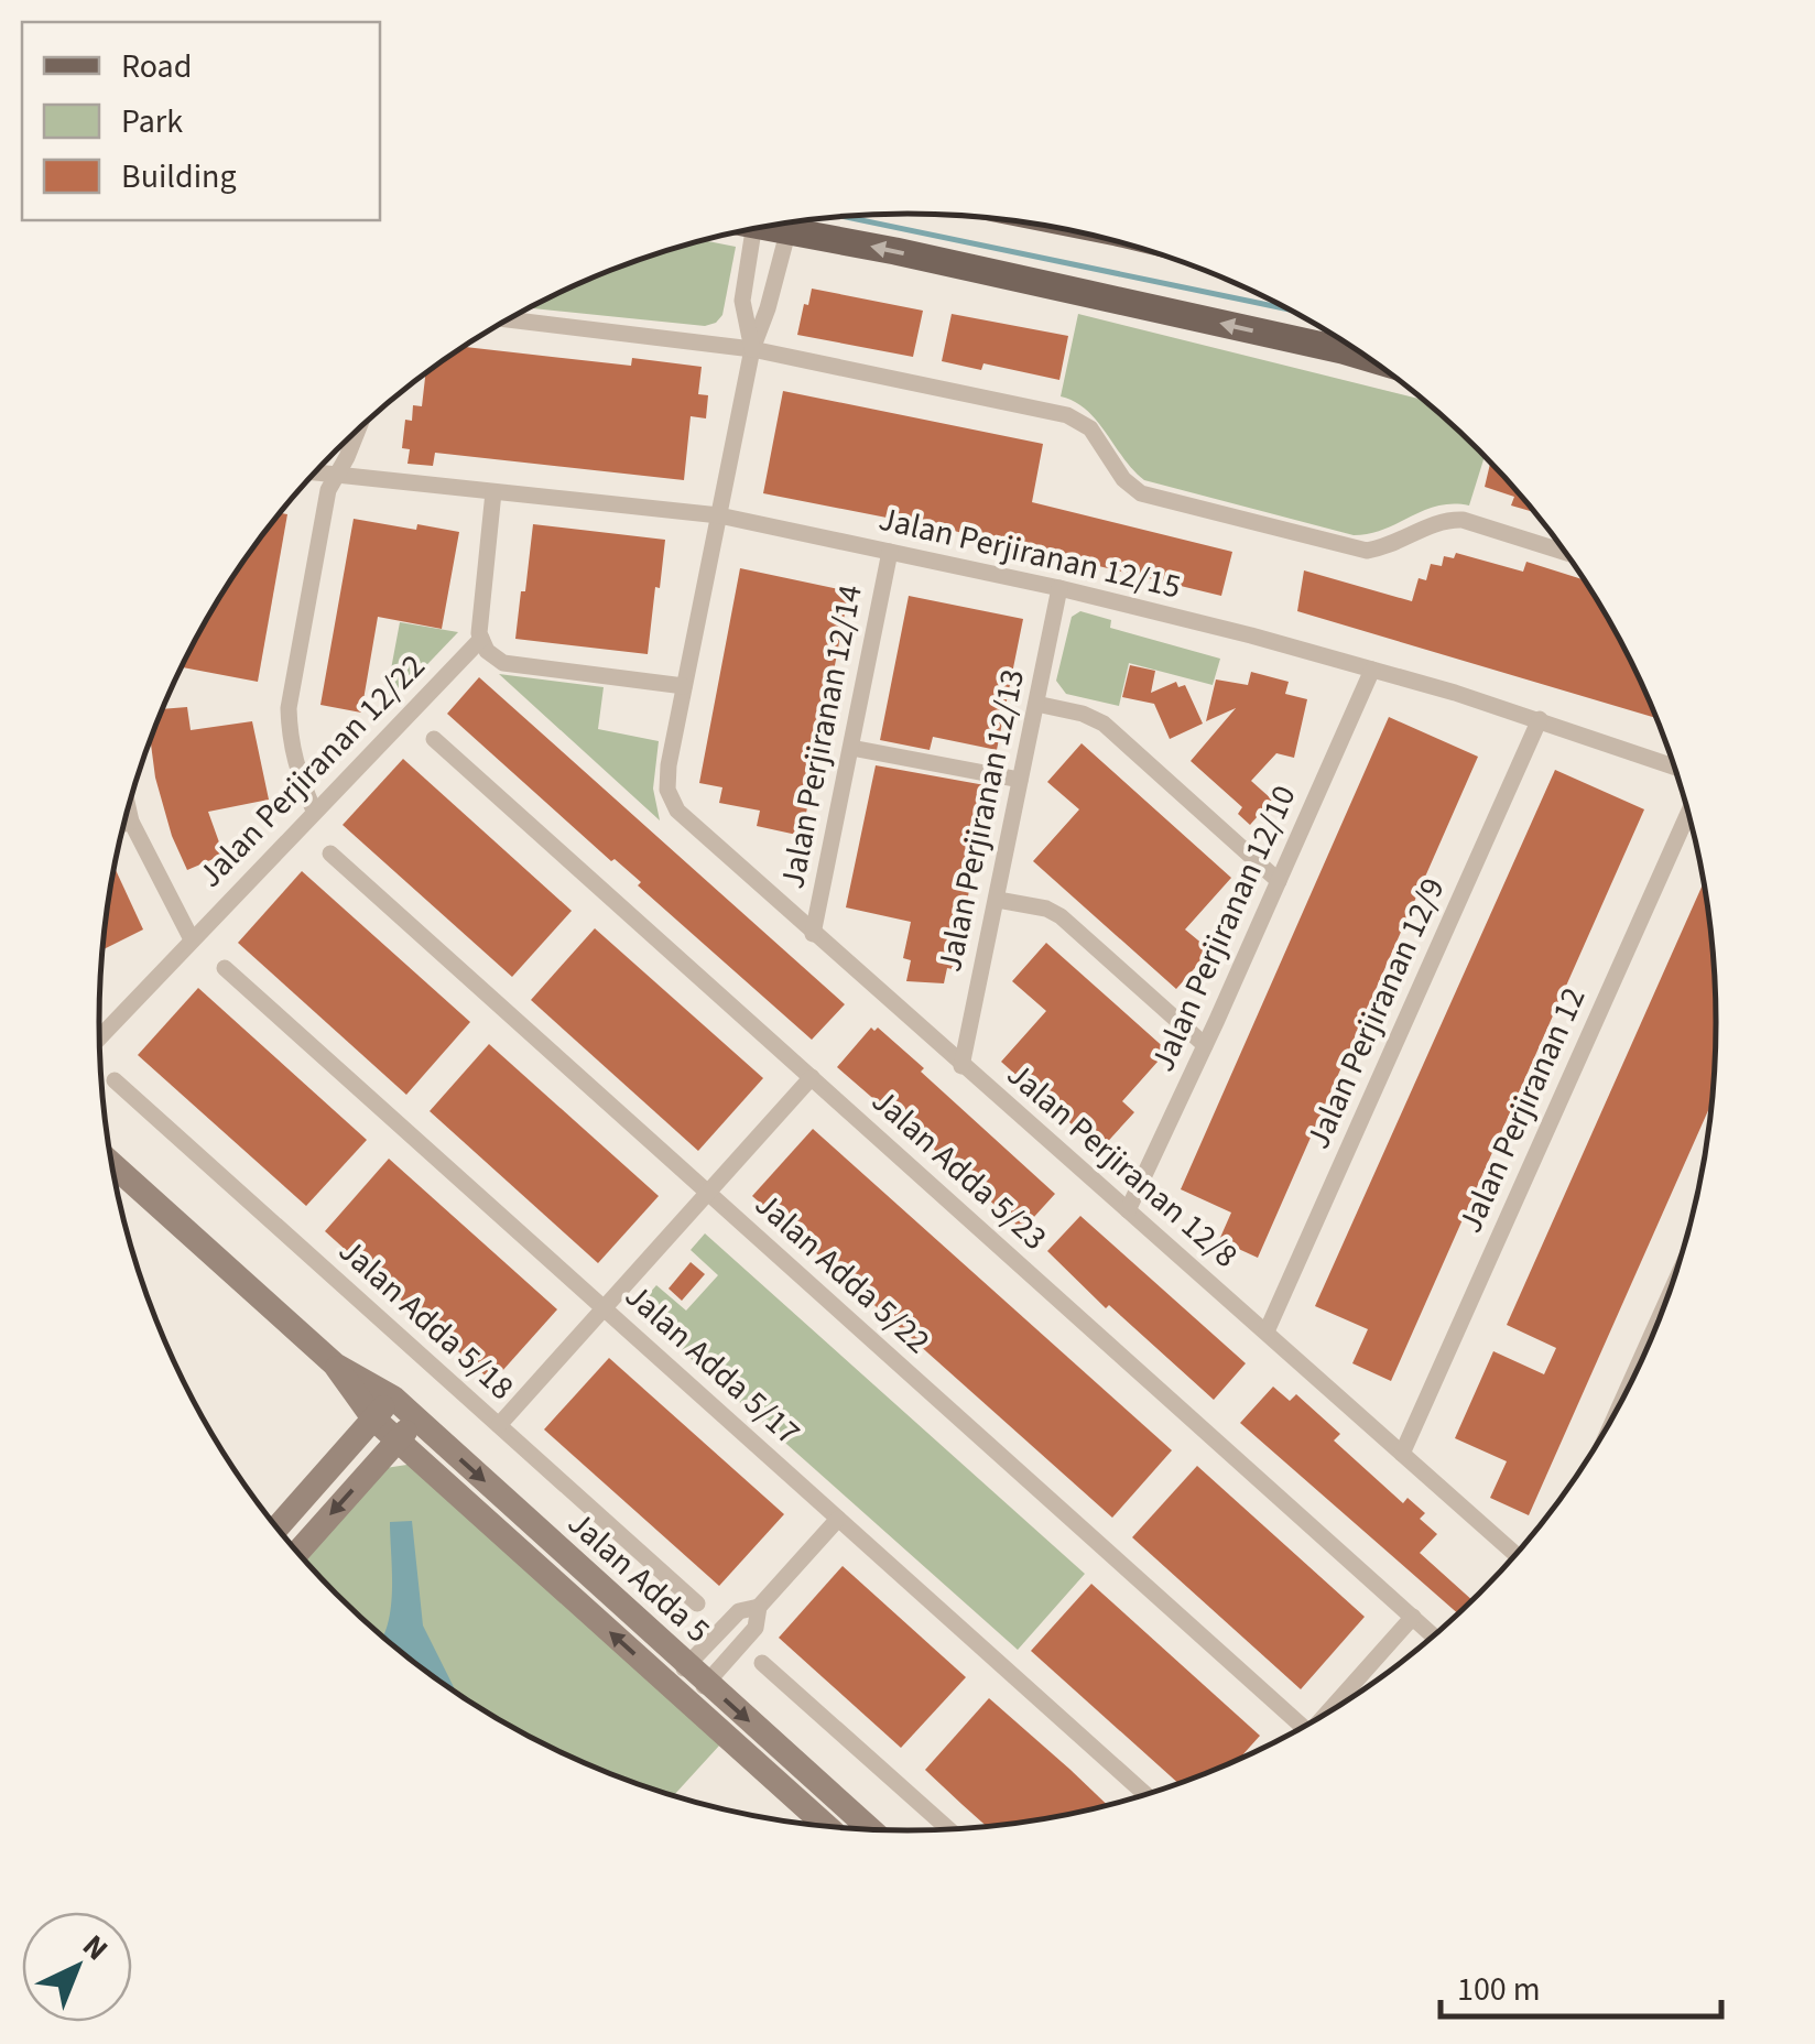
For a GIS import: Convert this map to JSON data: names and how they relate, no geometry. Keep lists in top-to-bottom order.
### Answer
{
  "streets": {
    "main road": ["Jalan Adda 5"],
    "street": [
      "Jalan Perjiranan 12/15",
      "Jalan Perjiranan 12/14",
      "Jalan Perjiranan 12/22",
      "Jalan Perjiranan 12/13",
      "Jalan Perjiranan 12/10",
      "Jalan Perjiranan 12/9",
      "Jalan Perjiranan 12",
      "Jalan Perjiranan 12/8",
      "Jalan Adda 5/23",
      "Jalan Adda 5/22",
      "Jalan Adda 5/18",
      "Jalan Adda 5/17"
    ]
  },
  "crossings": [
    ["Jalan Perjiranan 12/15", "Jalan Perjiranan 12/14"],
    ["Jalan Perjiranan 12/15", "Jalan Perjiranan 12/13"],
    ["Jalan Perjiranan 12/15", "Jalan Perjiranan 12/10"],
    ["Jalan Perjiranan 12/15", "Jalan Perjiranan 12/9"],
    ["Jalan Perjiranan 12/14", "Jalan Perjiranan 12/8"],
    ["Jalan Perjiranan 12/13", "Jalan Perjiranan 12/8"],
    ["Jalan Perjiranan 12/10", "Jalan Perjiranan 12/8"],
    ["Jalan Perjiranan 12/9", "Jalan Perjiranan 12/8"],
    ["Jalan Perjiranan 12", "Jalan Perjiranan 12/8"]
  ],
  "legend": ["Road", "Park", "Building"],
  "scale_bar": "100 m",
  "north": "top right"
}
